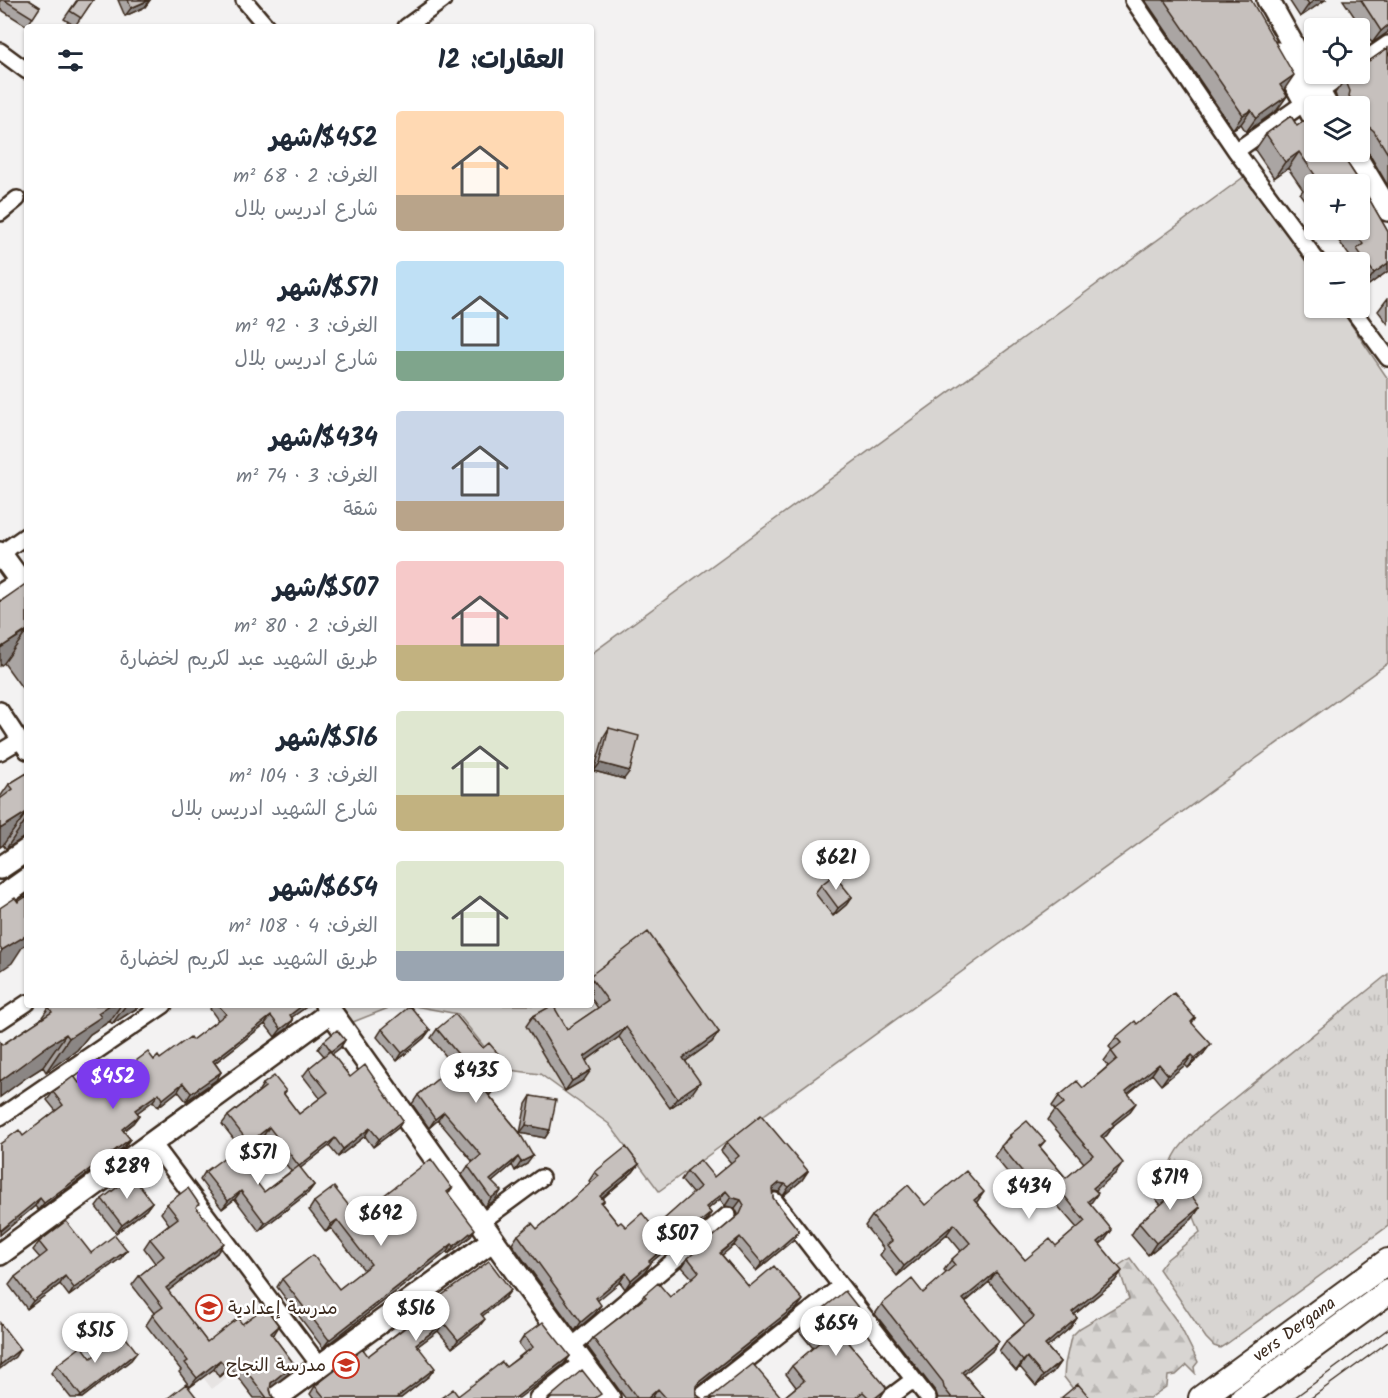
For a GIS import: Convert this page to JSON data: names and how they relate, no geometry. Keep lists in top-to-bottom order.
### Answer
{
  "streets": {
    "main road": ["vers Dergana"]
  },
  "places": {
    "school or university": ["مدرسة إعدادية", "مدرسة النجاح"]
  },
  "page": {
    "map_buttons": ["+", "−"],
    "heading": "العقارات: 12",
    "list": [
      {
        "name": "$452/شهر",
        "note": "الغرف: 2 · 68 m² · شارع ادريس بلال"
      },
      {
        "name": "$571/شهر",
        "note": "الغرف: 3 · 92 m² · شارع ادريس بلال"
      },
      {
        "name": "$434/شهر",
        "note": "الغرف: 3 · 74 m² · شقة"
      },
      {
        "name": "$507/شهر",
        "note": "الغرف: 2 · 80 m² · طريق الشهيد عبد لكريم لخضارة"
      },
      {
        "name": "$516/شهر",
        "note": "الغرف: 3 · 104 m² · شارع الشهيد ادريس بلال"
      },
      {
        "name": "$654/شهر",
        "note": "الغرف: 4 · 108 m² · طريق الشهيد عبد لكريم لخضارة"
      }
    ],
    "price": [
      "$621",
      "$435",
      "$452",
      "$571",
      "$289",
      "$719",
      "$434",
      "$692",
      "$507",
      "$516",
      "$654",
      "$515"
    ]
  }
}
